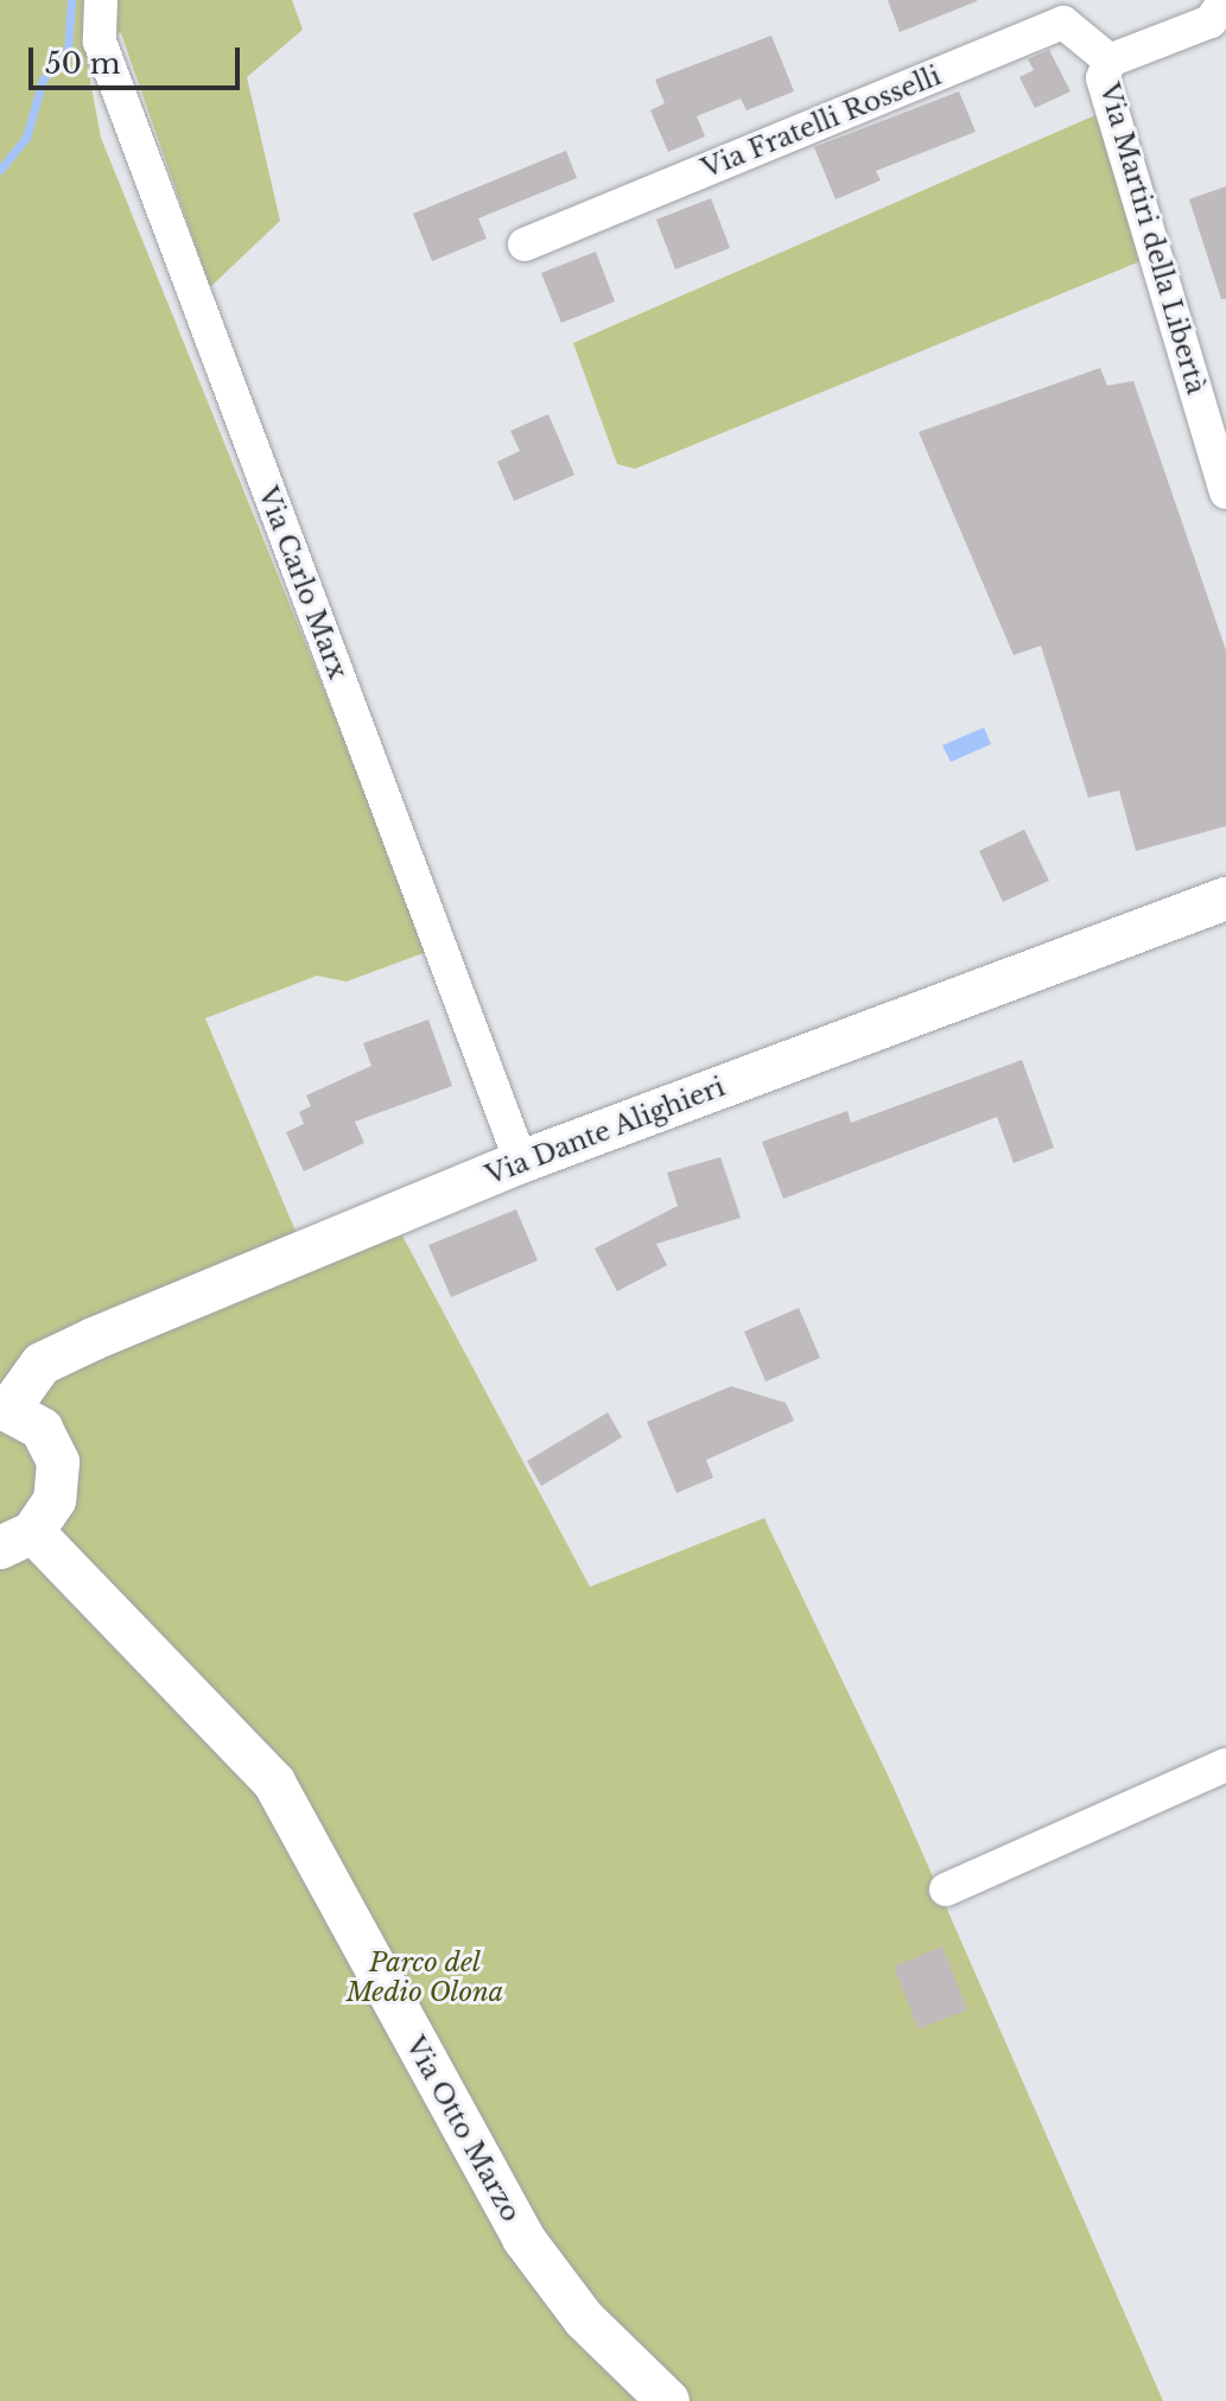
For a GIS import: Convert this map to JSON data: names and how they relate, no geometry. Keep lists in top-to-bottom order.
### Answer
{
  "streets": {
    "street": [
      "Via Fratelli Rosselli",
      "Via Martiri della Libertà",
      "Via Carlo Marx",
      "Via Dante Alighieri",
      "Via Otto Marzo"
    ]
  },
  "crossings": [
    ["Via Fratelli Rosselli", "Via Martiri della Libertà"],
    ["Via Carlo Marx", "Via Dante Alighieri"],
    ["Via Dante Alighieri", "Via Otto Marzo"]
  ],
  "parks": ["Parco del Medio Olona"],
  "scale_bar": "50 m"
}
